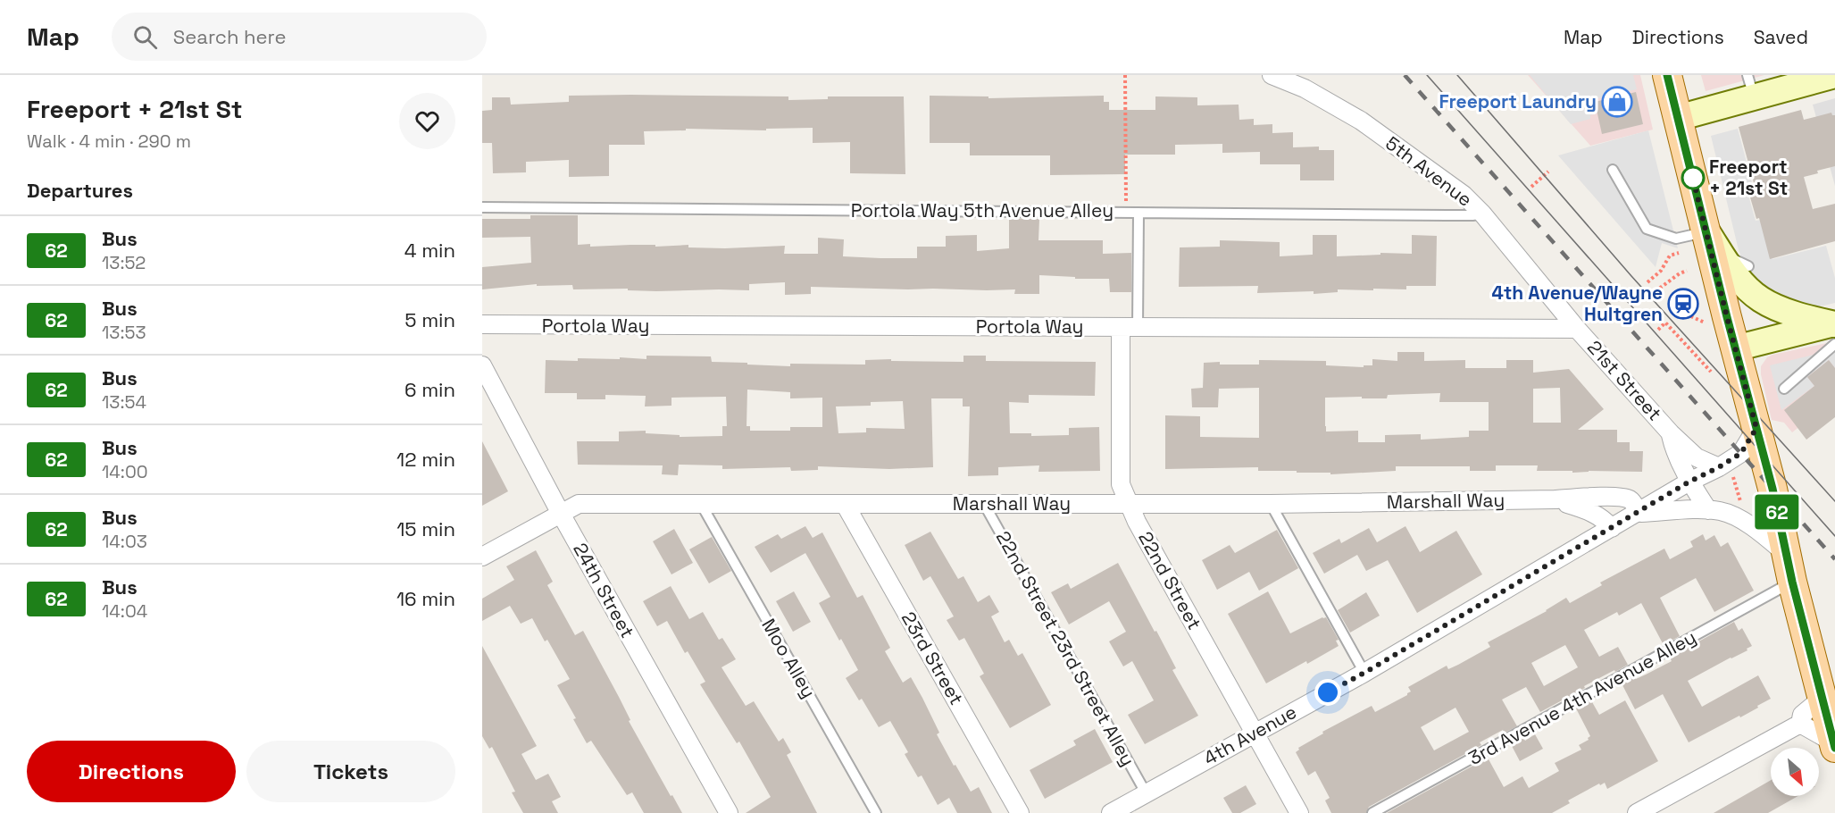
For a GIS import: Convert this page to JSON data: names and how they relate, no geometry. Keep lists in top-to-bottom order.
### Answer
{
  "streets": {
    "street": [
      "5th Avenue",
      "Portola Way",
      "21st Street",
      "Marshall Way",
      "22nd Street",
      "24th Street",
      "23rd Street",
      "4th Avenue"
    ],
    "lane": [
      "Portola Way 5th Avenue Alley",
      "22nd Street 23rd Street Alley",
      "Moo Alley",
      "3rd Avenue 4th Avenue Alley"
    ]
  },
  "crossings": [
    ["5th Avenue", "Portola Way 5th Avenue Alley"],
    ["5th Avenue", "Portola Way"],
    ["5th Avenue", "21st Street"],
    ["Portola Way", "21st Street"],
    ["Portola Way", "22nd Street"],
    ["21st Street", "4th Avenue"],
    ["Marshall Way", "22nd Street"],
    ["Marshall Way", "24th Street"],
    ["Marshall Way", "22nd Street 23rd Street Alley"],
    ["Marshall Way", "Moo Alley"],
    ["Marshall Way", "23rd Street"],
    ["Marshall Way", "4th Avenue"],
    ["22nd Street", "4th Avenue"],
    ["22nd Street 23rd Street Alley", "4th Avenue"]
  ],
  "places": {
    "shop": ["Freeport Laundry"],
    "other": ["Freeport + 21st St"],
    "station": ["4th Avenue/Wayne Hultgren"]
  },
  "lines": ["bus line 62"],
  "north": "bottom right",
  "page": {
    "header": "Map",
    "search": "Search here",
    "nav": ["Map", "Directions", "Saved"],
    "heading": [
      ["Freeport + 21st St", "Walk · 4 min · 290 m"],
      "Departures"
    ],
    "on_map": "62",
    "list": [
      {
        "mark": "62",
        "name": "Bus",
        "note": "13:52",
        "value": "4 min"
      },
      {
        "mark": "62",
        "name": "Bus",
        "note": "13:53",
        "value": "5 min"
      },
      {
        "mark": "62",
        "name": "Bus",
        "note": "13:54",
        "value": "6 min"
      },
      {
        "mark": "62",
        "name": "Bus",
        "note": "14:00",
        "value": "12 min"
      },
      {
        "mark": "62",
        "name": "Bus",
        "note": "14:03",
        "value": "15 min"
      },
      {
        "mark": "62",
        "name": "Bus",
        "note": "14:04",
        "value": "16 min"
      }
    ],
    "buttons": ["Directions", "Tickets"]
  }
}
